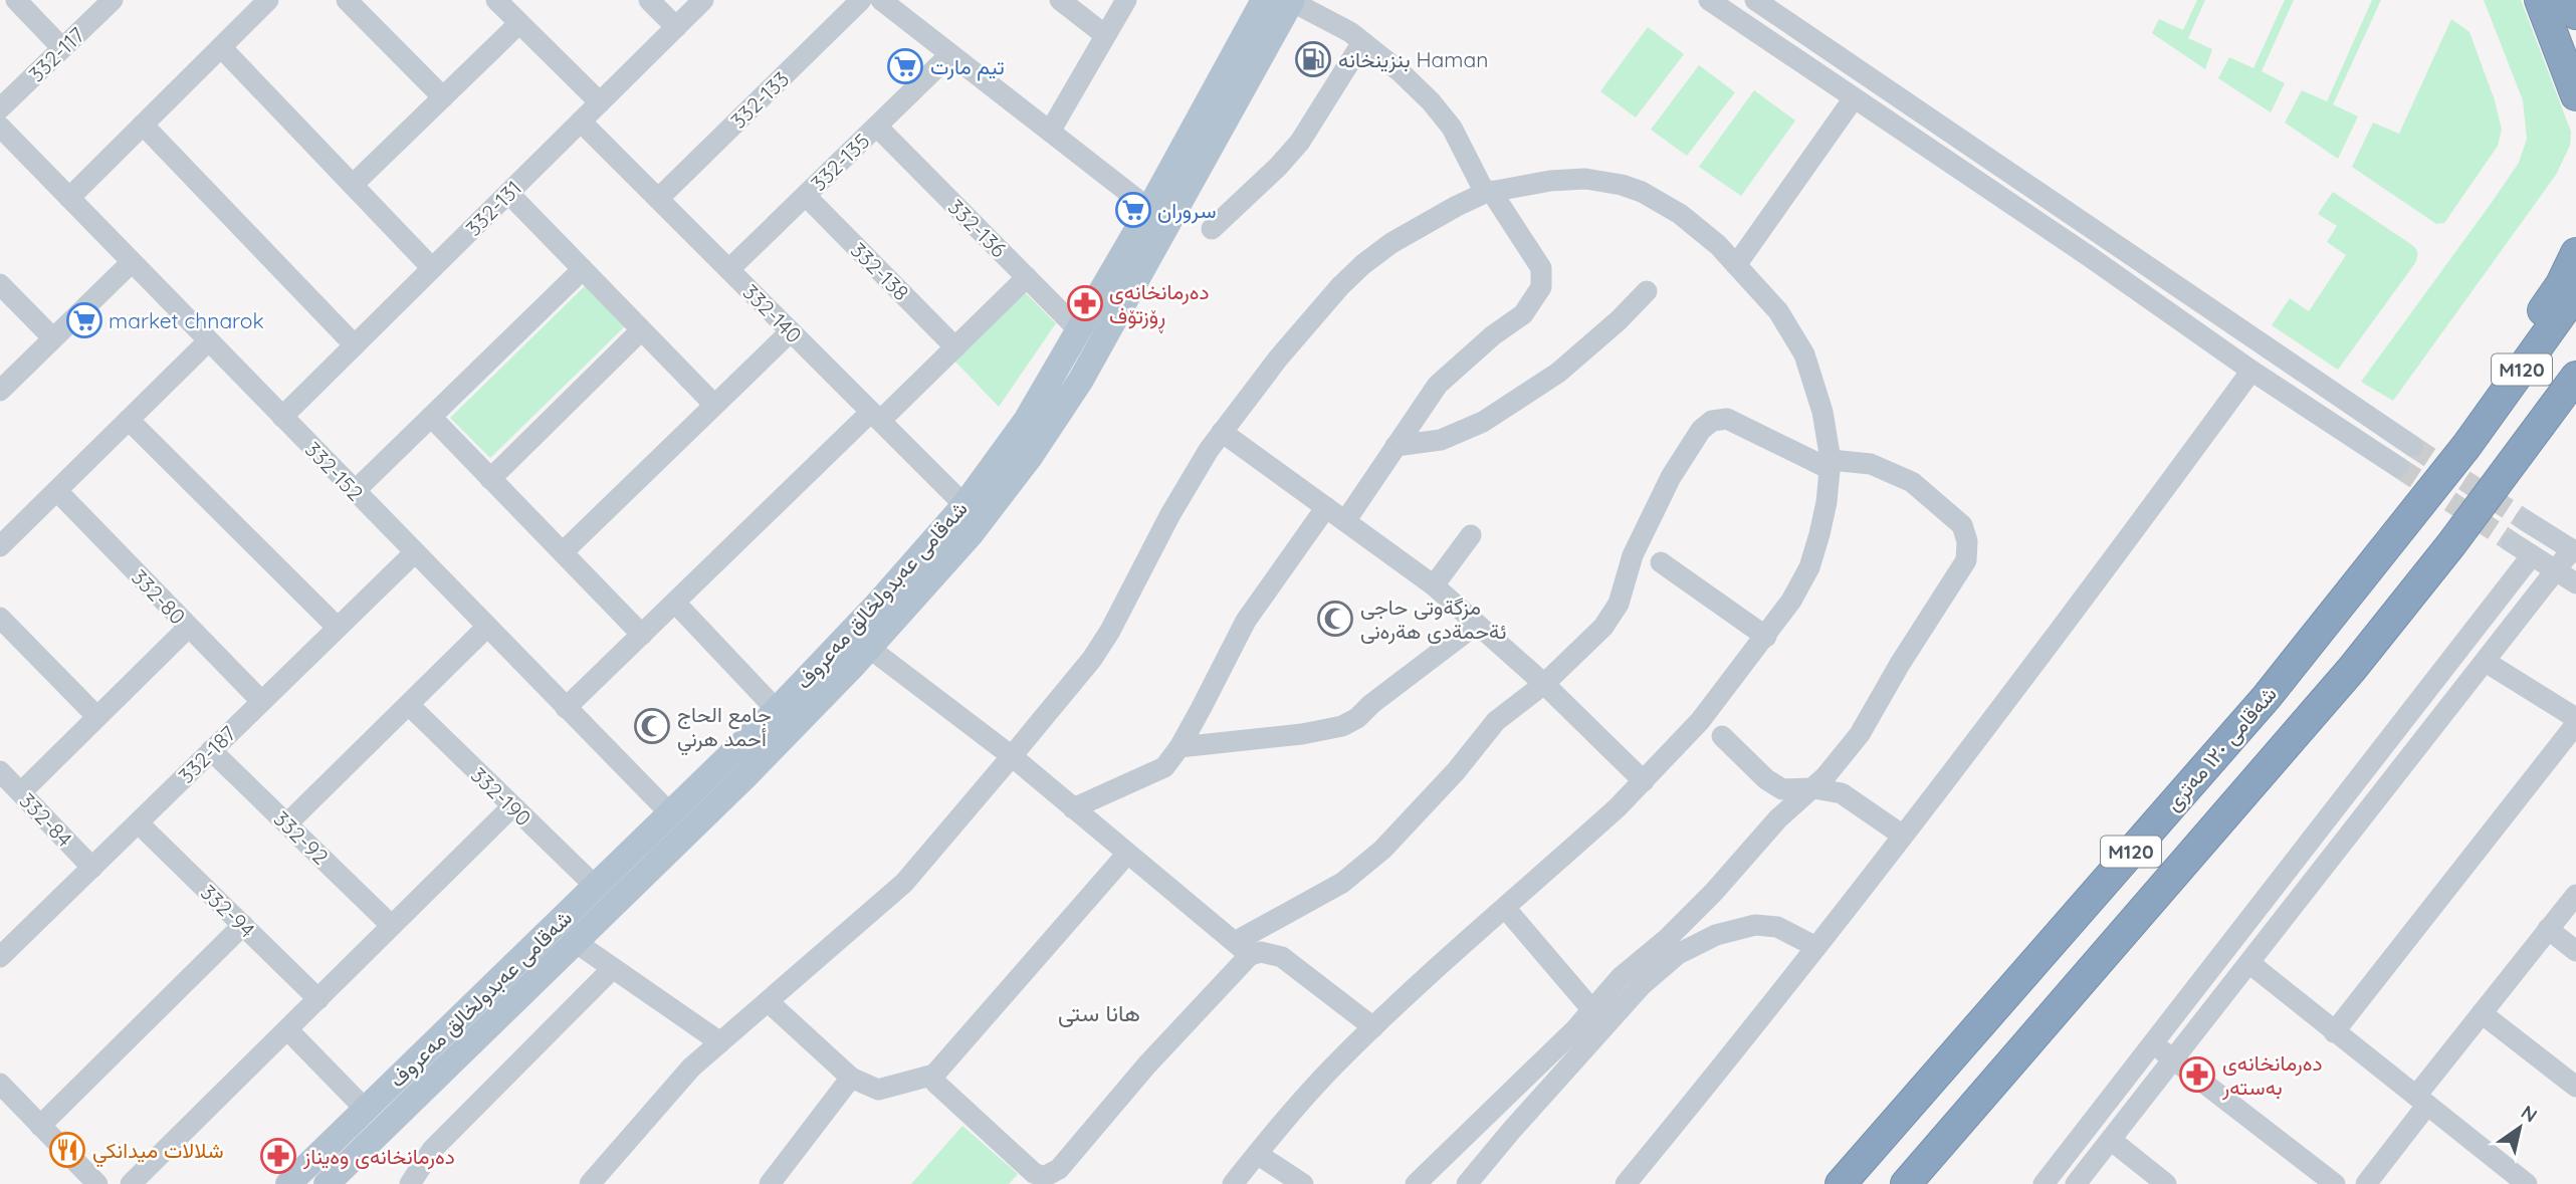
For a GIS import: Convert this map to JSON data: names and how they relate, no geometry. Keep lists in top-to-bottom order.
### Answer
{
  "streets": {
    "highway": ["M120", "شەقامی ١٢٠ مەتری"],
    "main road": ["شەقامی عەبدولخالق مەعروف"],
    "street": [
      "332-117",
      "332-133",
      "332-135",
      "332-131",
      "332-136",
      "332-138",
      "332-140",
      "332-152",
      "332-80",
      "332-187",
      "332-190",
      "332-84",
      "332-92",
      "332-94"
    ]
  },
  "crossings": [
    ["332-133", "332-140"],
    ["332-135", "332-136"],
    ["332-135", "332-138"],
    ["332-135", "332-140"],
    ["332-131", "332-140"],
    ["332-131", "332-152"],
    ["332-136", "شەقامی عەبدولخالق مەعروف"],
    ["332-140", "شەقامی عەبدولخالق مەعروف"],
    ["332-152", "شەقامی عەبدولخالق مەعروف"],
    ["332-152", "332-187"],
    ["شەقامی عەبدولخالق مەعروف", "332-190"],
    ["332-80", "332-187"],
    ["332-187", "332-84"],
    ["332-187", "332-92"],
    ["332-187", "332-94"]
  ],
  "districts": ["هانا ستى"],
  "places": {
    "fuel station": ["بنزینخانە Haman"],
    "supermarket": ["تيم مارت", "سروران", "market chnarok"],
    "pharmacy": ["دەرمانخانەی ڕۆزتۆف", "دەرمانخانەی بەستەر", "دەرمانخانەی وەیناز"],
    "mosque": ["مزگةوتی حاجی ئةحمةدی هةرەنی", "جامع الحاج أحمد هرني"],
    "restaurant": ["شلالات ميدانكي"]
  },
  "north": "top right"
}
